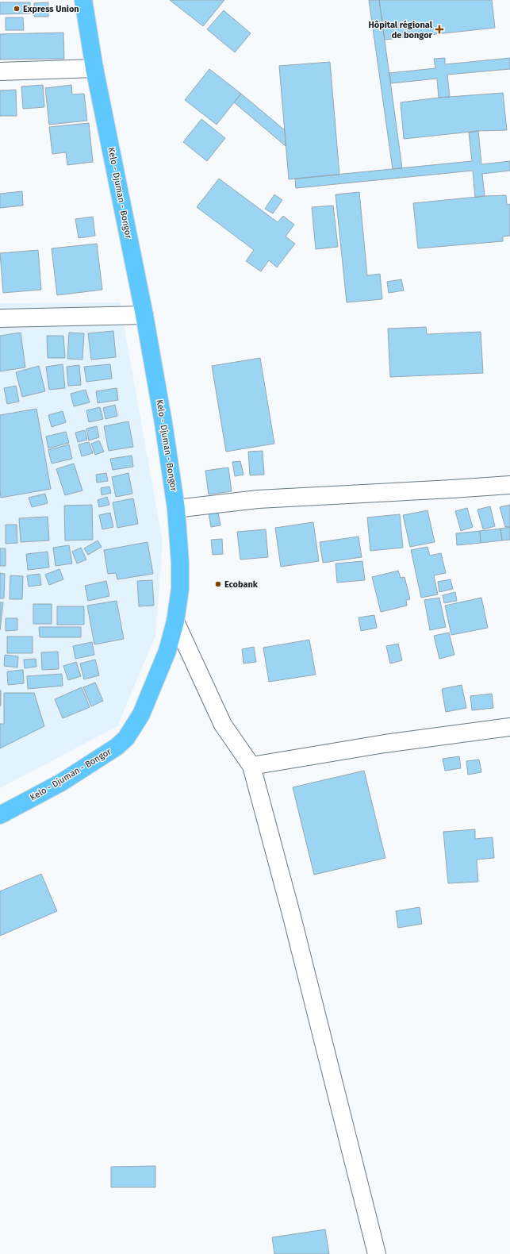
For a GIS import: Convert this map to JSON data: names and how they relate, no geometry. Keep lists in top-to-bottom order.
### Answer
{
  "streets": {
    "highway": ["Kelo - Djuman - Bongor"]
  },
  "places": {
    "other": ["Express Union", "Ecobank"],
    "health": ["Hôpital régional de bongor"]
  }
}
